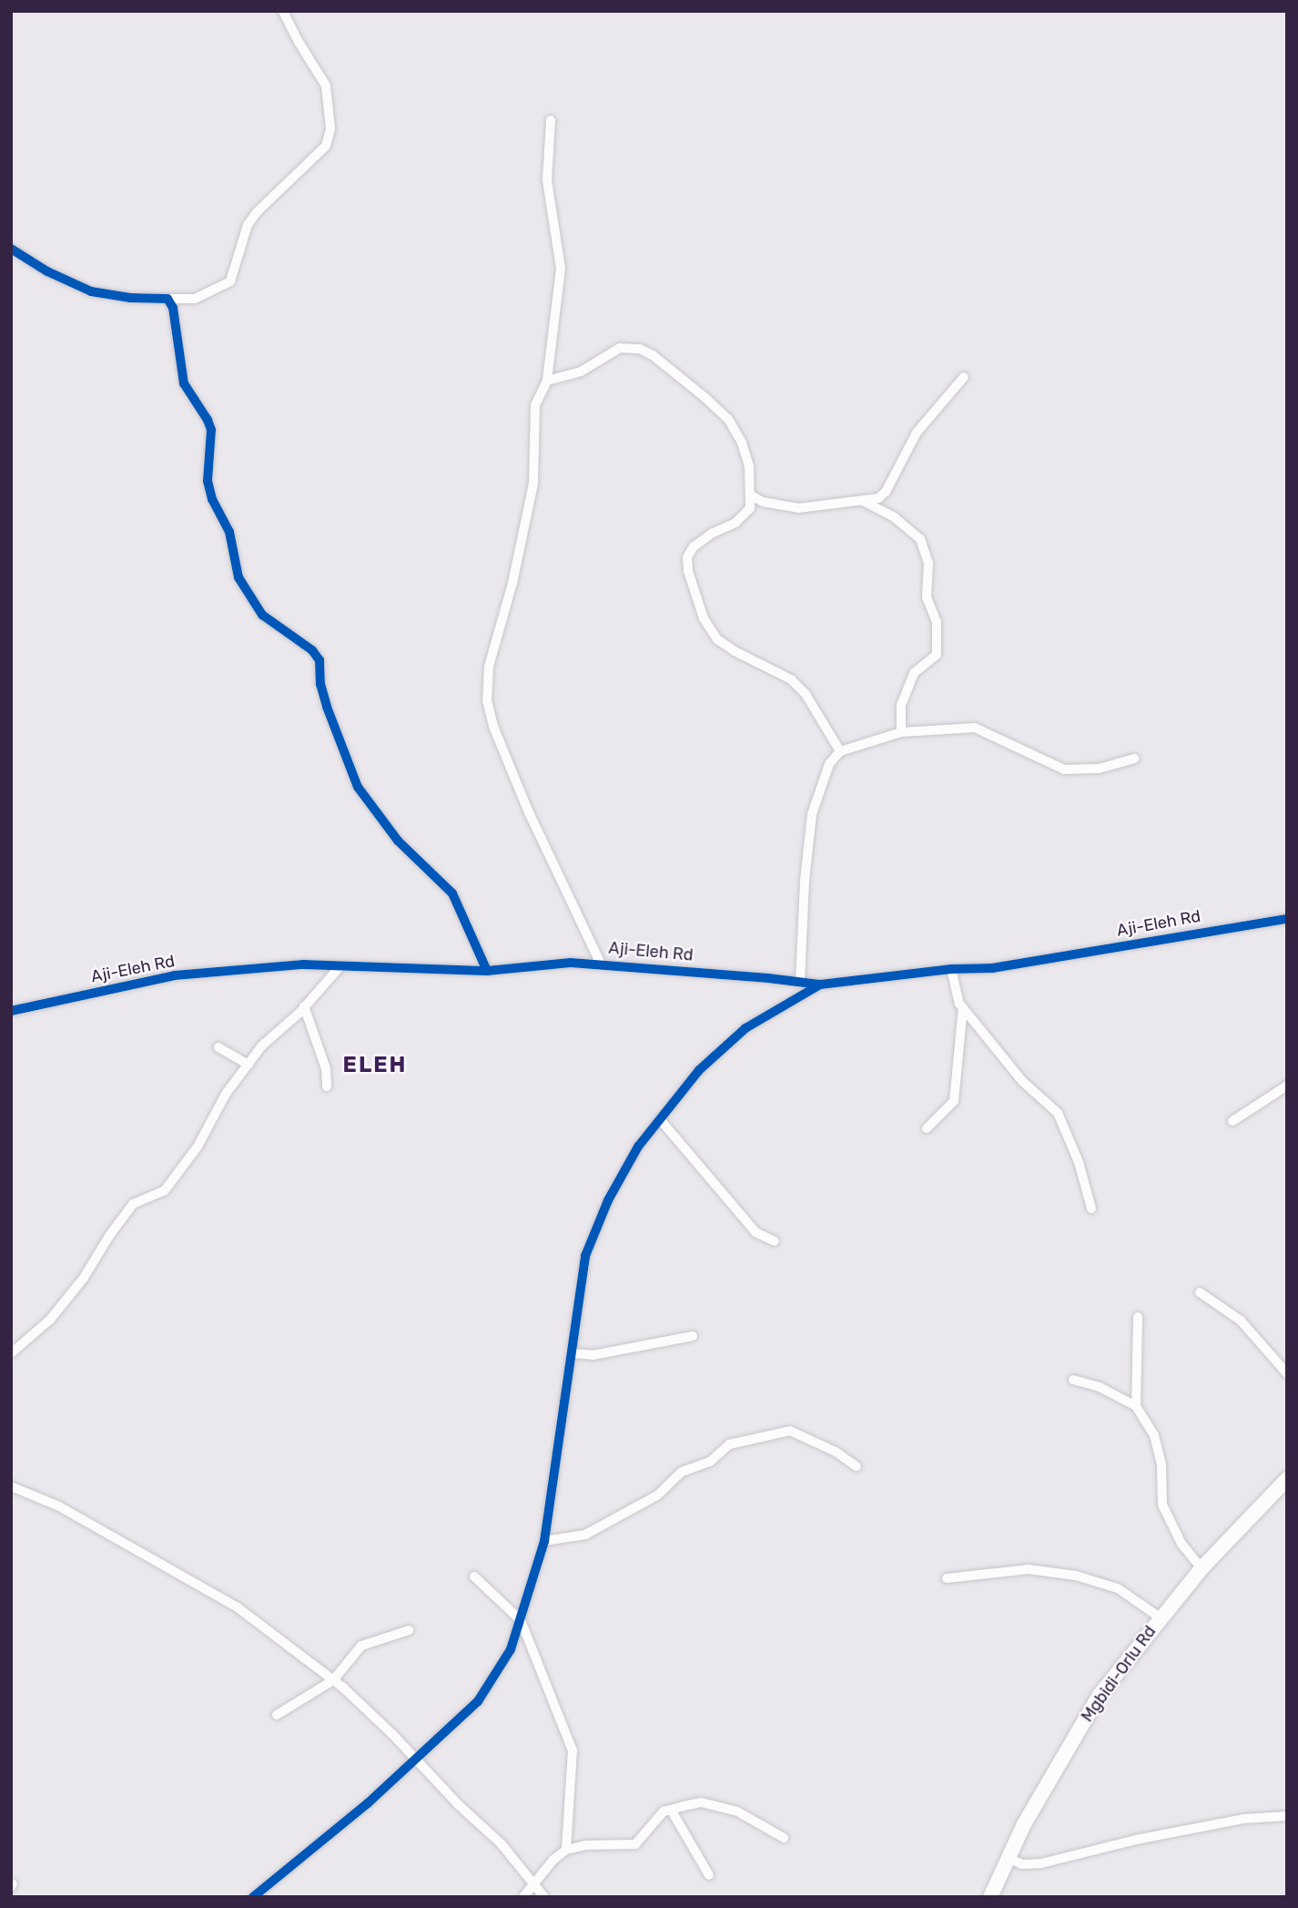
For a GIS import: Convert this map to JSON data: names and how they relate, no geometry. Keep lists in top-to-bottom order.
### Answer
{
  "streets": {
    "main road": ["Mgbidi-Orlu Rd"],
    "street": ["Aji-Eleh Rd"]
  },
  "districts": ["ELEH"]
}
